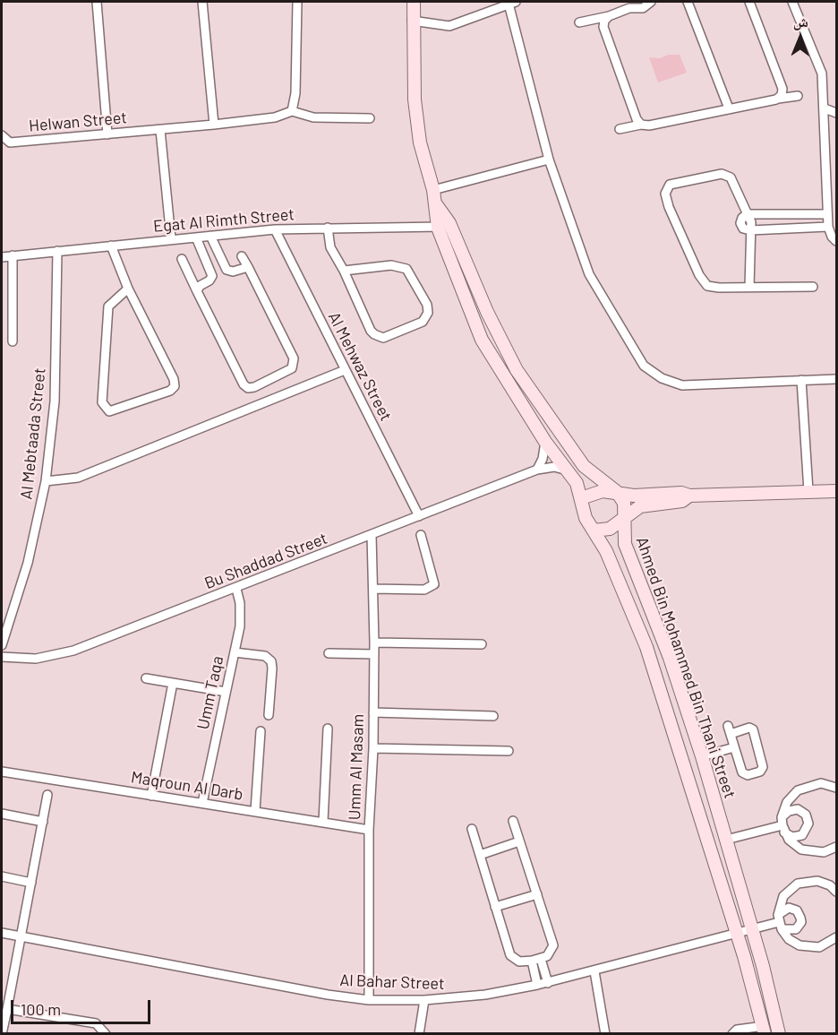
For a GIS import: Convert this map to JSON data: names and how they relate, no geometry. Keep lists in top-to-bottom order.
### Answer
{
  "streets": {
    "street": [
      "Helwan Street",
      "Egat Al Rimth Street",
      "Al Mehwaz Street",
      "Al Mebtaada Street",
      "Bu Shaddad Street",
      "Ahmed Bin Mohammed Bin Thani Street",
      "Umm Taqa",
      "Umm Al Masam",
      "Maqroun Al Darb",
      "Al Bahar Street"
    ]
  },
  "crossings": [
    ["Egat Al Rimth Street", "Al Mehwaz Street"],
    ["Egat Al Rimth Street", "Al Mebtaada Street"],
    ["Egat Al Rimth Street", "Ahmed Bin Mohammed Bin Thani Street"],
    ["Al Mehwaz Street", "Bu Shaddad Street"],
    ["Bu Shaddad Street", "Ahmed Bin Mohammed Bin Thani Street"],
    ["Bu Shaddad Street", "Umm Taqa"],
    ["Bu Shaddad Street", "Umm Al Masam"],
    ["Ahmed Bin Mohammed Bin Thani Street", "Al Bahar Street"],
    ["Umm Taqa", "Maqroun Al Darb"],
    ["Umm Al Masam", "Maqroun Al Darb"],
    ["Umm Al Masam", "Al Bahar Street"]
  ],
  "scale_bar": "100 m",
  "north": "top"
}
